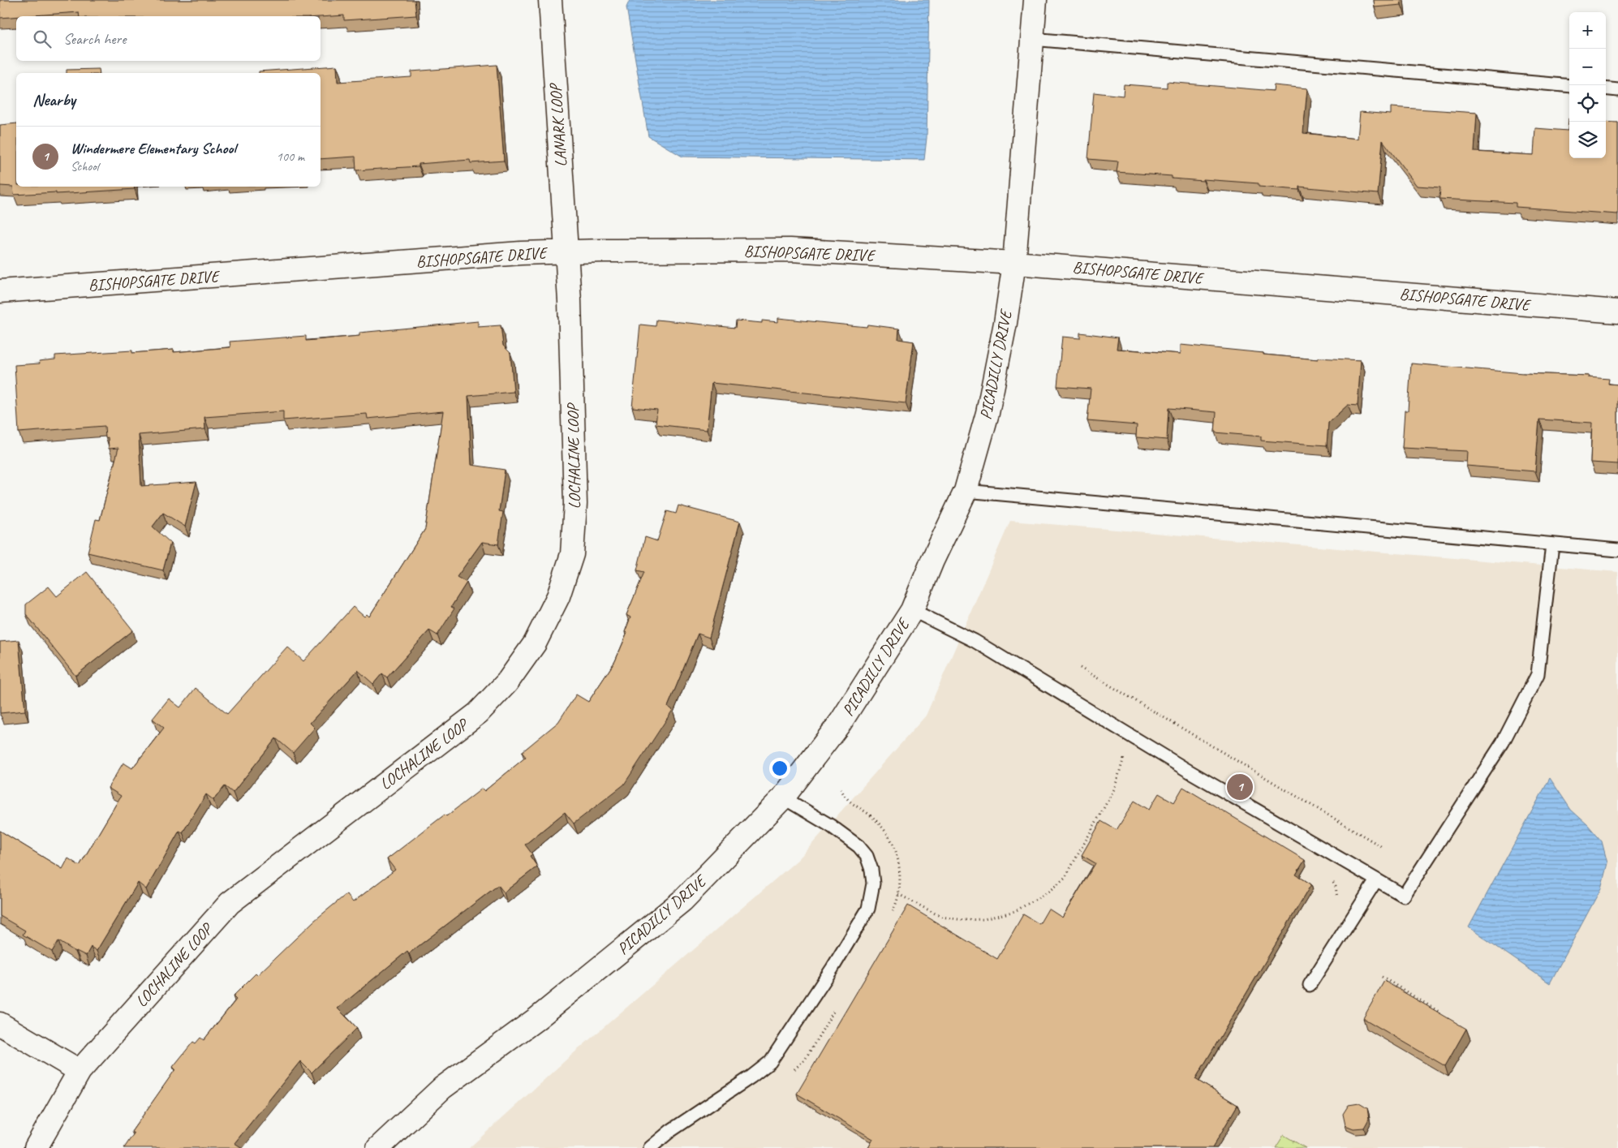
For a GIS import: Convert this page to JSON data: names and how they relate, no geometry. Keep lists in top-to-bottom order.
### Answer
{
  "streets": {
    "street": [
      "LANARK LOOP",
      "BISHOPSGATE DRIVE",
      "PICADILLY DRIVE",
      "LOCHALINE LOOP"
    ]
  },
  "crossings": [
    ["LANARK LOOP", "BISHOPSGATE DRIVE"],
    ["LANARK LOOP", "LOCHALINE LOOP"],
    ["BISHOPSGATE DRIVE", "PICADILLY DRIVE"],
    ["BISHOPSGATE DRIVE", "LOCHALINE LOOP"]
  ],
  "page": {
    "map_buttons": ["+", "−"],
    "search": "Search here",
    "heading": "Nearby",
    "list": [
      {
        "mark": "1",
        "name": "Windermere Elementary School",
        "note": "School",
        "value": "100 m"
      }
    ],
    "pins": "1"
  }
}
